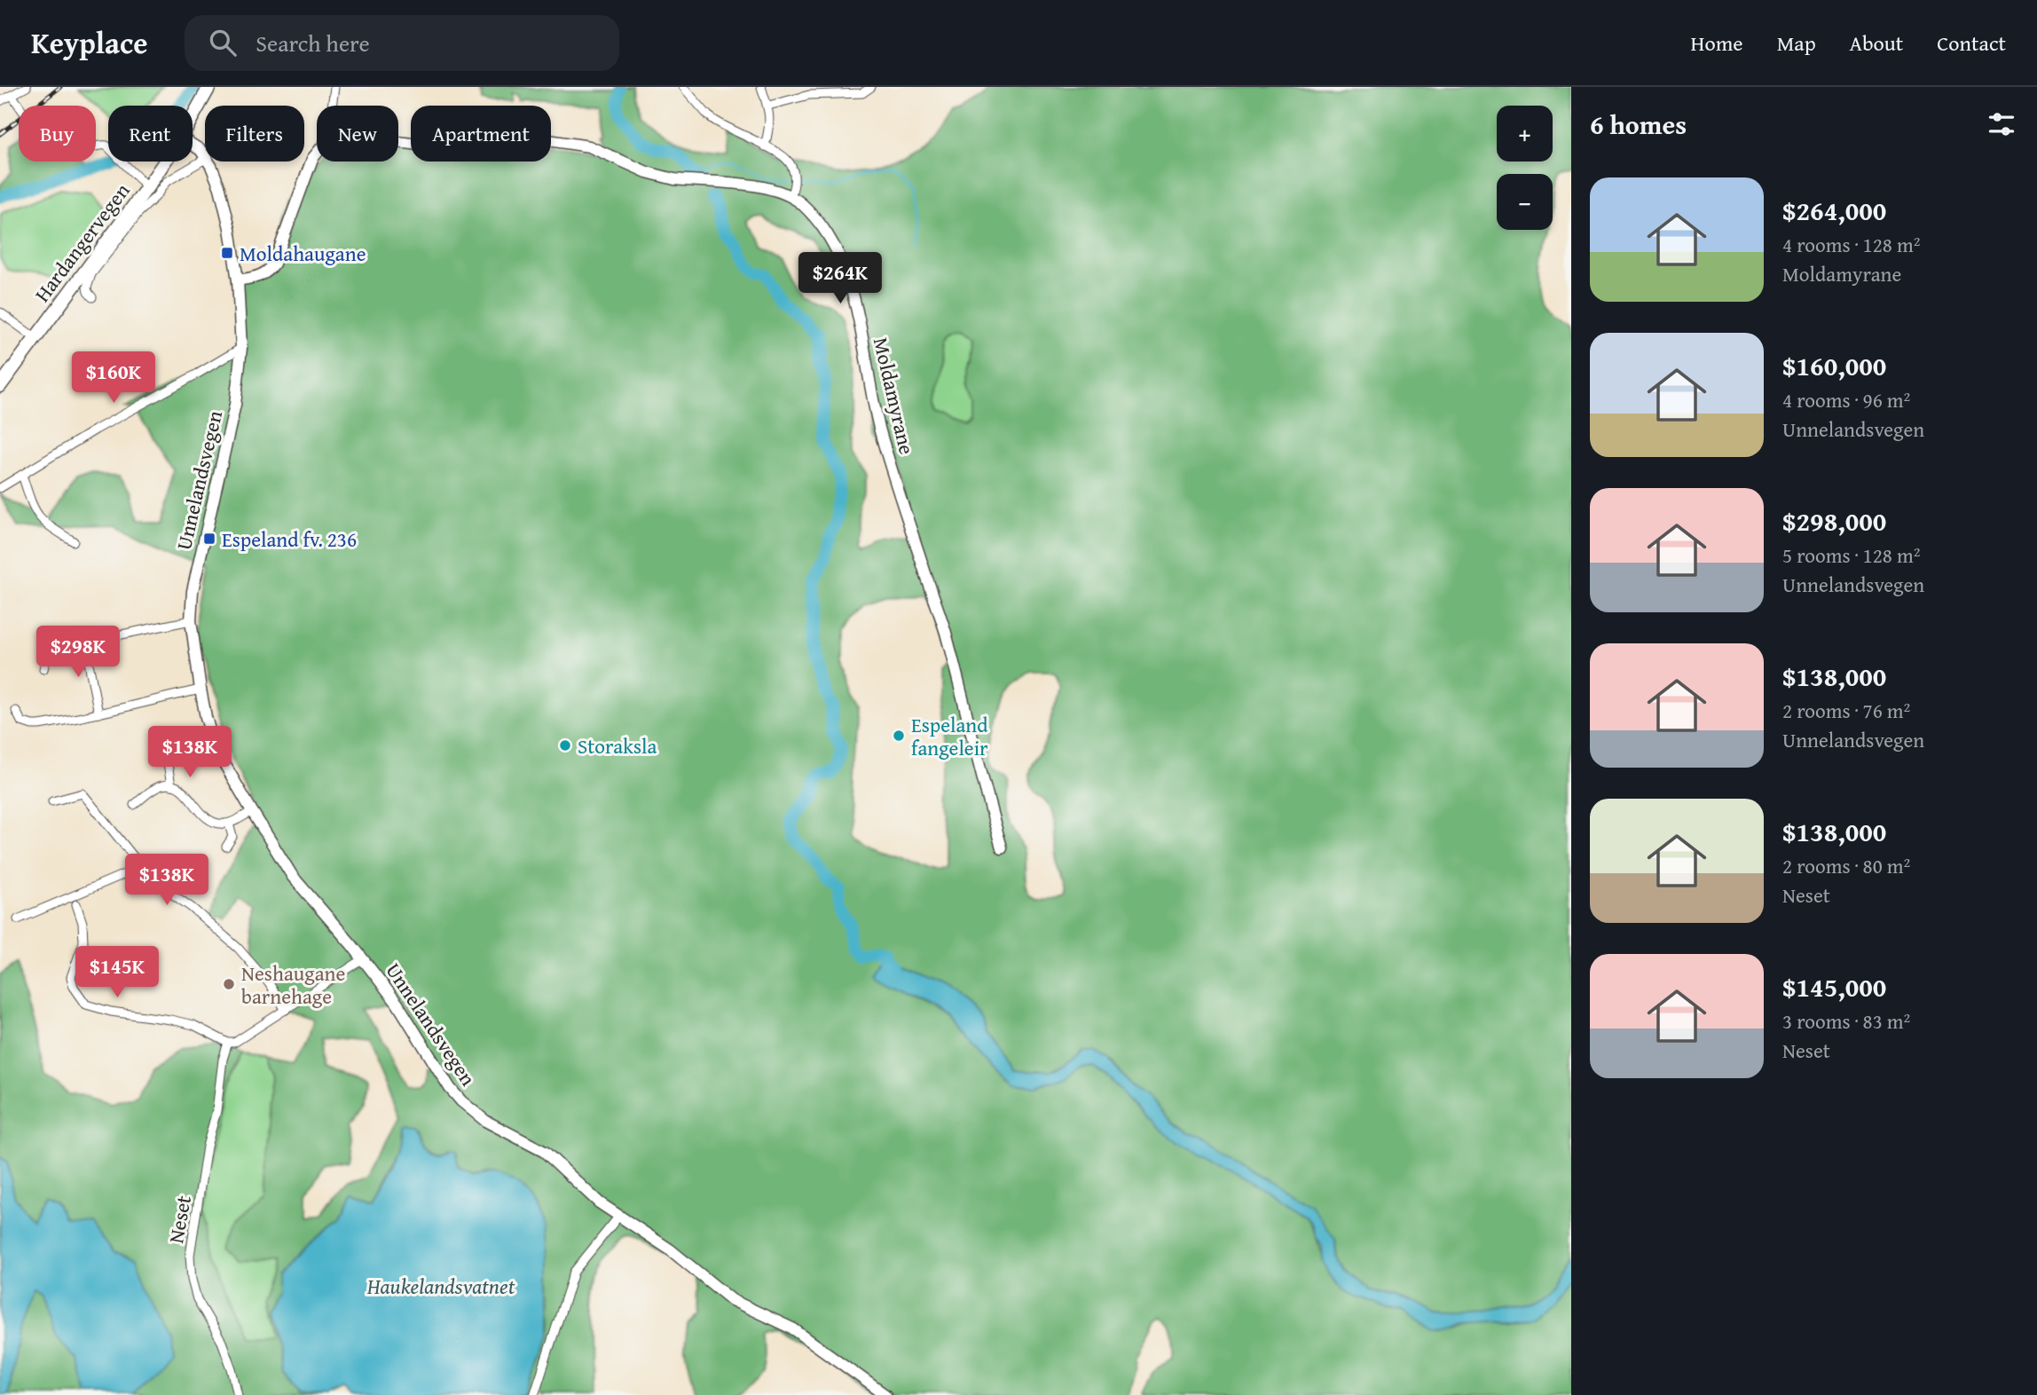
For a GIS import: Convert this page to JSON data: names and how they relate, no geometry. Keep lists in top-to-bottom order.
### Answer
{
  "streets": {
    "main road": ["Hardangervegen", "Moldamyrane", "Unnelandsvegen"],
    "street": ["Neset"]
  },
  "water": ["Haukelandsvatnet"],
  "places": {
    "transit": ["Moldahaugane", "Espeland fv. 236"],
    "other": ["Espeland fangeleir", "Storaksla", "Neshaugane barnehage"]
  },
  "page": {
    "header": "Keyplace",
    "search": "Search here",
    "nav": [
      "Home",
      "Map",
      "About",
      "Contact"
    ],
    "heading": "6 homes",
    "map_buttons": ["+", "−"],
    "chip": [
      "Buy",
      "Rent",
      "Filters",
      "New",
      "Apartment"
    ],
    "list": [
      {
        "name": "$264,000",
        "note": "4 rooms · 128 m² · Moldamyrane"
      },
      {
        "name": "$160,000",
        "note": "4 rooms · 96 m² · Unnelandsvegen"
      },
      {
        "name": "$298,000",
        "note": "5 rooms · 128 m² · Unnelandsvegen"
      },
      {
        "name": "$138,000",
        "note": "2 rooms · 76 m² · Unnelandsvegen"
      },
      {
        "name": "$138,000",
        "note": "2 rooms · 80 m² · Neset"
      },
      {
        "name": "$145,000",
        "note": "3 rooms · 83 m² · Neset"
      }
    ],
    "price": [
      "$264K",
      "$160K",
      "$298K",
      "$138K",
      "$138K",
      "$145K"
    ]
  }
}
